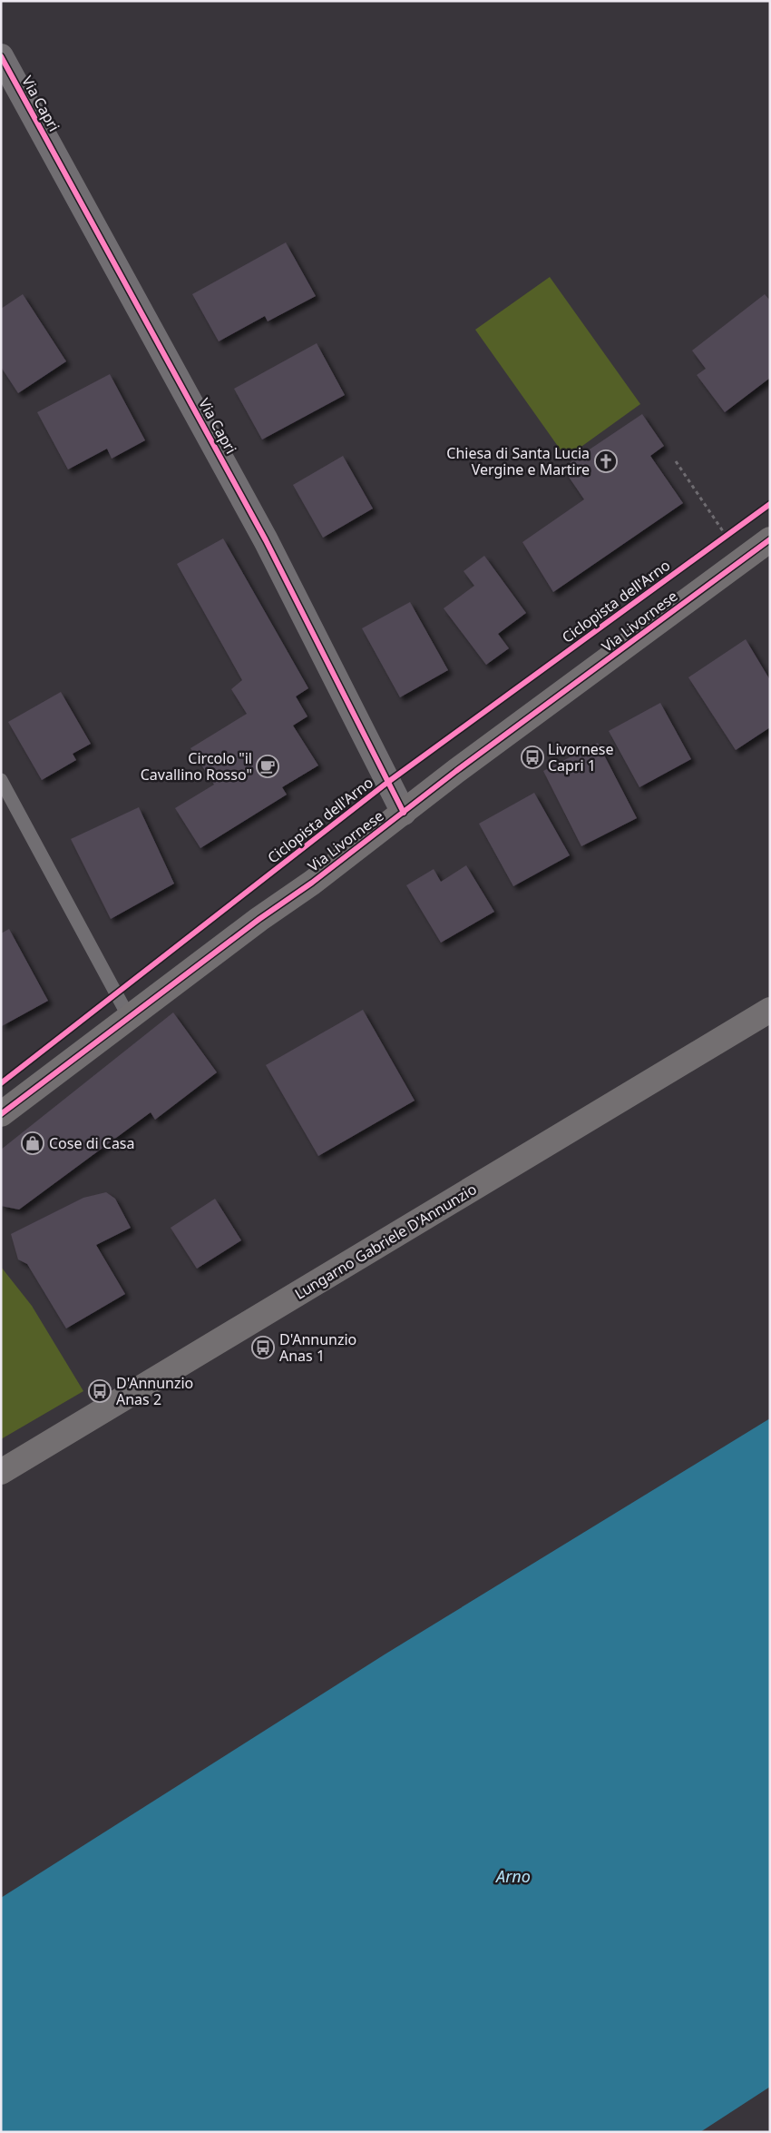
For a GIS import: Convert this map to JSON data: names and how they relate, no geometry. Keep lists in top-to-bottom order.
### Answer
{
  "streets": {
    "street": ["Via Capri", "Via Livornese", "Lungarno Gabriele D'Annunzio"],
    "cycle path": ["Ciclopista dell'Arno"]
  },
  "crossings": [
    ["Via Capri", "Via Livornese"]
  ],
  "water": ["Arno"],
  "places": {
    "church": ["Chiesa di Santa Lucia Vergine e Martire"],
    "bus stop": ["Livornese Capri 1", "D'Annunzio Anas 1", "D'Annunzio Anas 2"],
    "cafe": ["Circolo \"il Cavallino Rosso\""],
    "shop": ["Cose di Casa"]
  }
}
